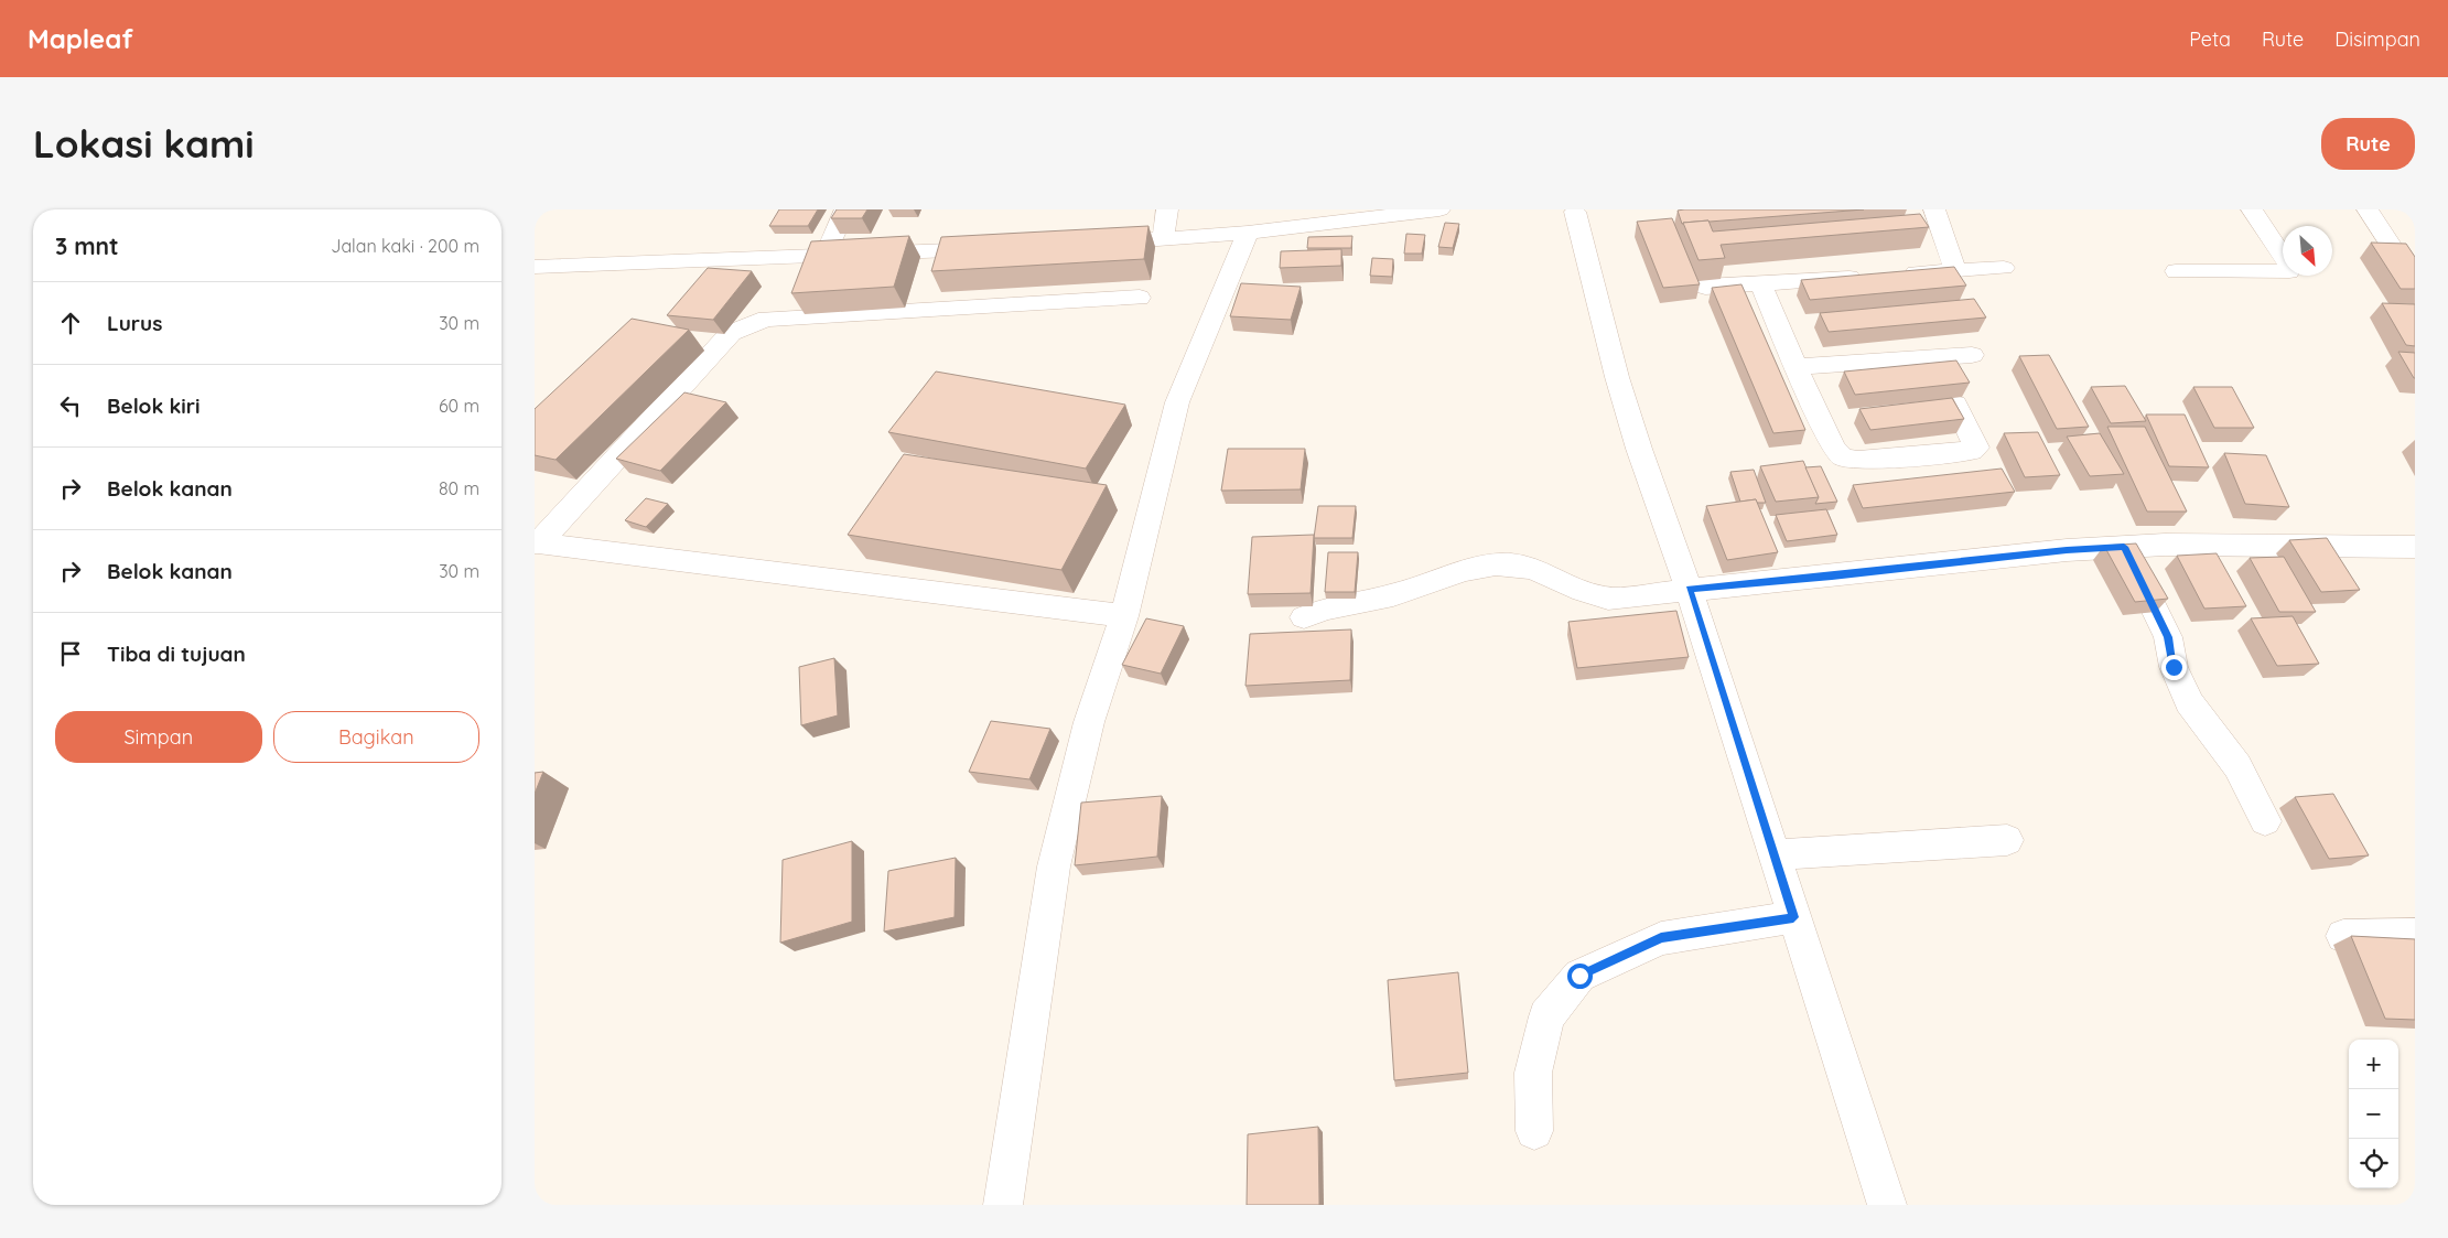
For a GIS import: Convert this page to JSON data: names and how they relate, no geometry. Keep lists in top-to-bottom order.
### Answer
{
  "north": "bottom right",
  "page": {
    "header": "Mapleaf",
    "nav": ["Peta", "Rute", "Disimpan"],
    "buttons": [
      "Rute",
      ["Simpan", "Bagikan"]
    ],
    "title": "Lokasi kami",
    "heading": ["3 mnt", "Jalan kaki · 200 m"],
    "list": [
      ["Lurus", "30 m"],
      ["Belok kiri", "60 m"],
      ["Belok kanan", "80 m"],
      ["Belok kanan", "30 m"],
      "Tiba di tujuan"
    ],
    "map_buttons": ["+", "−"]
  }
}
